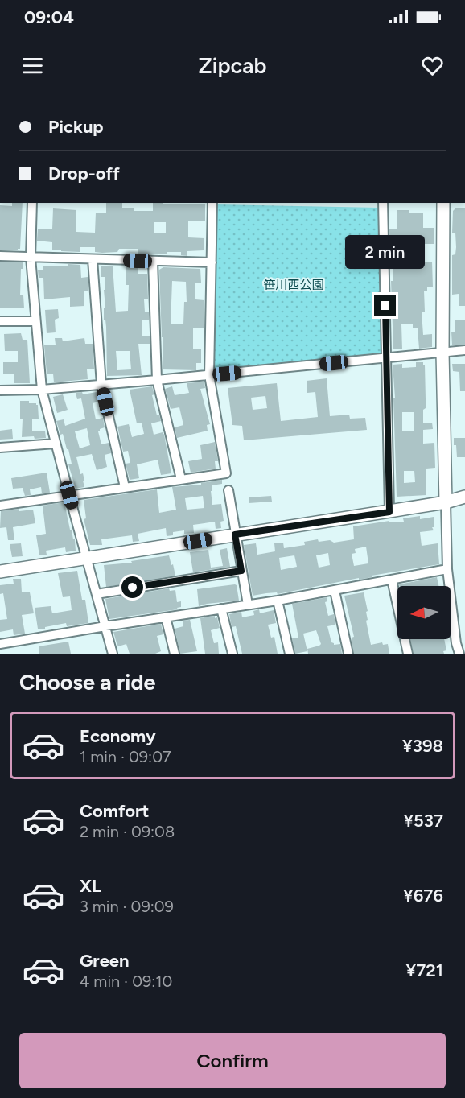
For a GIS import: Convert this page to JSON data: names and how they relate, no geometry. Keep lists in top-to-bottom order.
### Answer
{
  "parks": ["笹川西公園"],
  "north": "left",
  "page": {
    "status": "09:04",
    "header": "Zipcab",
    "banner": ["Pickup", "Drop-off"],
    "bubble": "2 min",
    "heading": "Choose a ride",
    "list": [
      {
        "name": "Economy",
        "note": "1 min · 09:07",
        "value": "¥398"
      },
      {
        "name": "Comfort",
        "note": "2 min · 09:08",
        "value": "¥537"
      },
      {
        "name": "XL",
        "note": "3 min · 09:09",
        "value": "¥676"
      },
      {
        "name": "Green",
        "note": "4 min · 09:10",
        "value": "¥721"
      }
    ],
    "buttons": "Confirm"
  }
}
